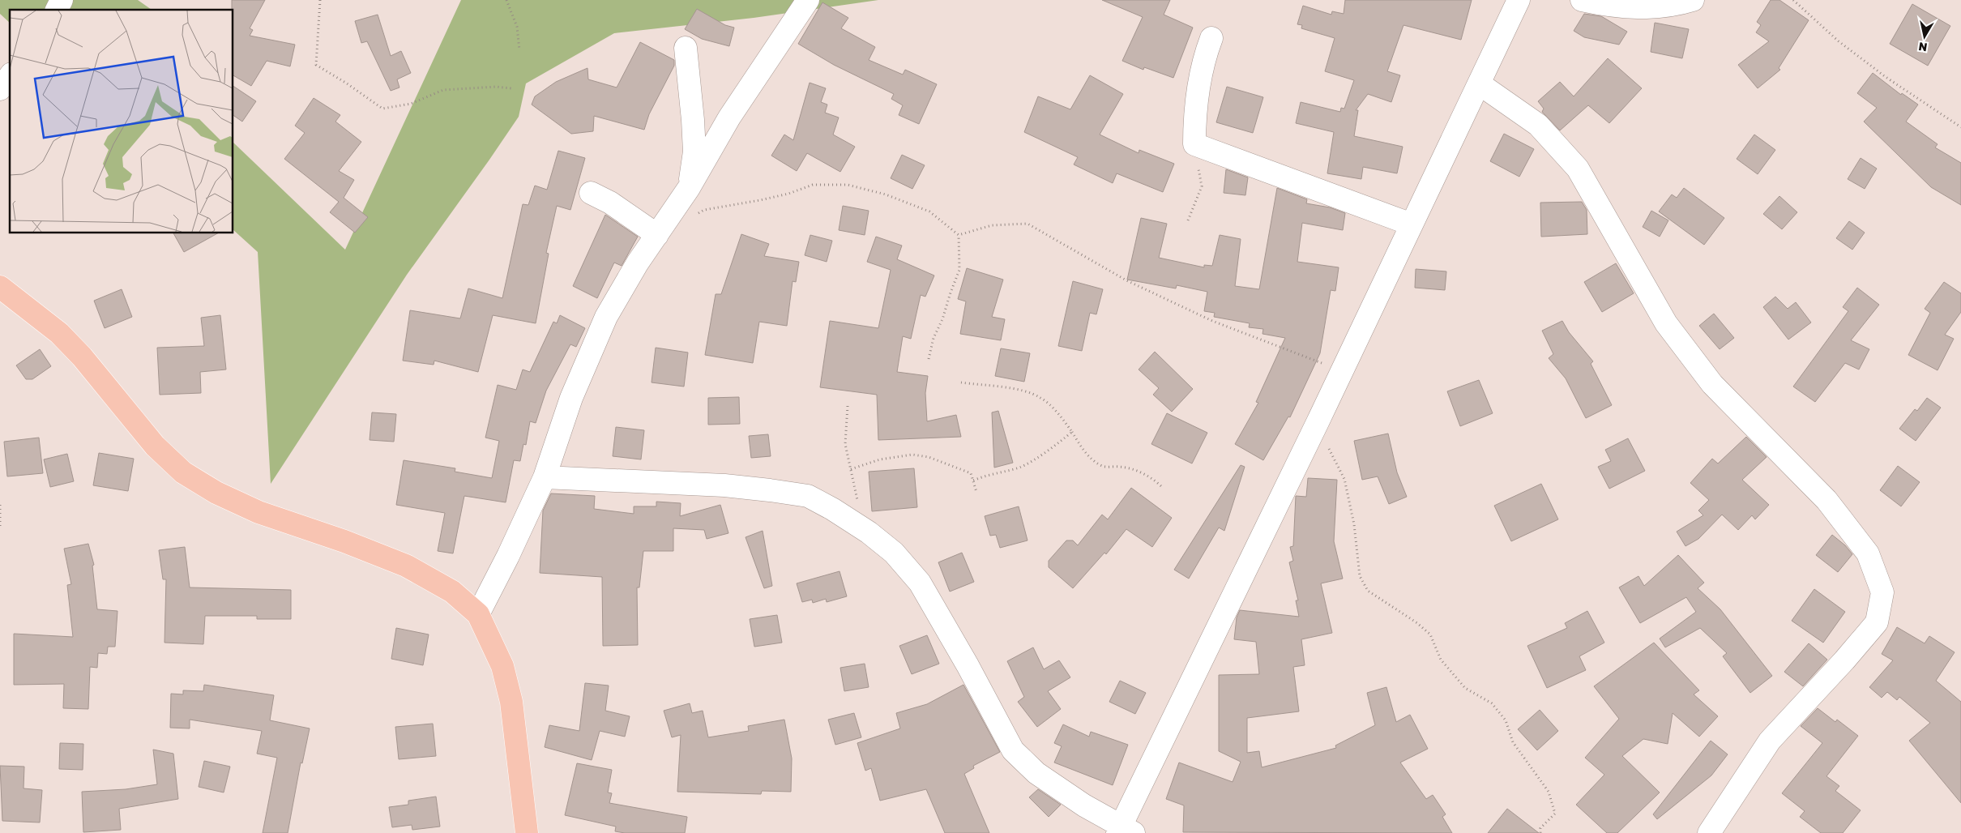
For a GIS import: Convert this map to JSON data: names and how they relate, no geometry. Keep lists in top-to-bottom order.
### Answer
{
  "north": "bottom"
}
